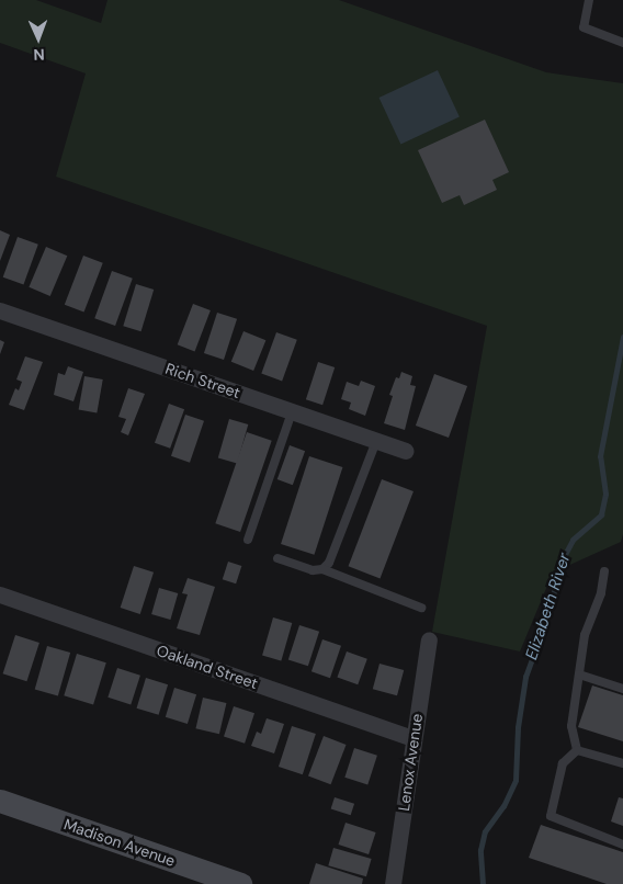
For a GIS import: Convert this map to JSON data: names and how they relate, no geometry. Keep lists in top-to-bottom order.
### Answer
{
  "streets": {
    "street": [
      "Rich Street",
      "Oakland Street",
      "Lenox Avenue",
      "Madison Avenue"
    ]
  },
  "crossings": [
    ["Oakland Street", "Lenox Avenue"]
  ],
  "water": ["Elizabeth River"],
  "north": "bottom"
}
